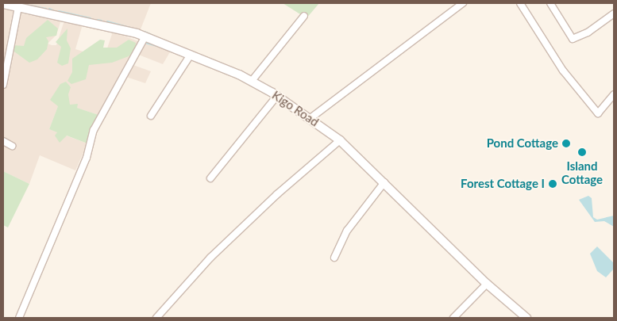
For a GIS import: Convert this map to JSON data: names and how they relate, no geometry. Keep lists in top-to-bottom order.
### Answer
{
  "streets": {
    "street": ["Kigo Road"]
  },
  "places": ["Pond Cottage", "Island Cottage", "Forest Cottage I"]
}
